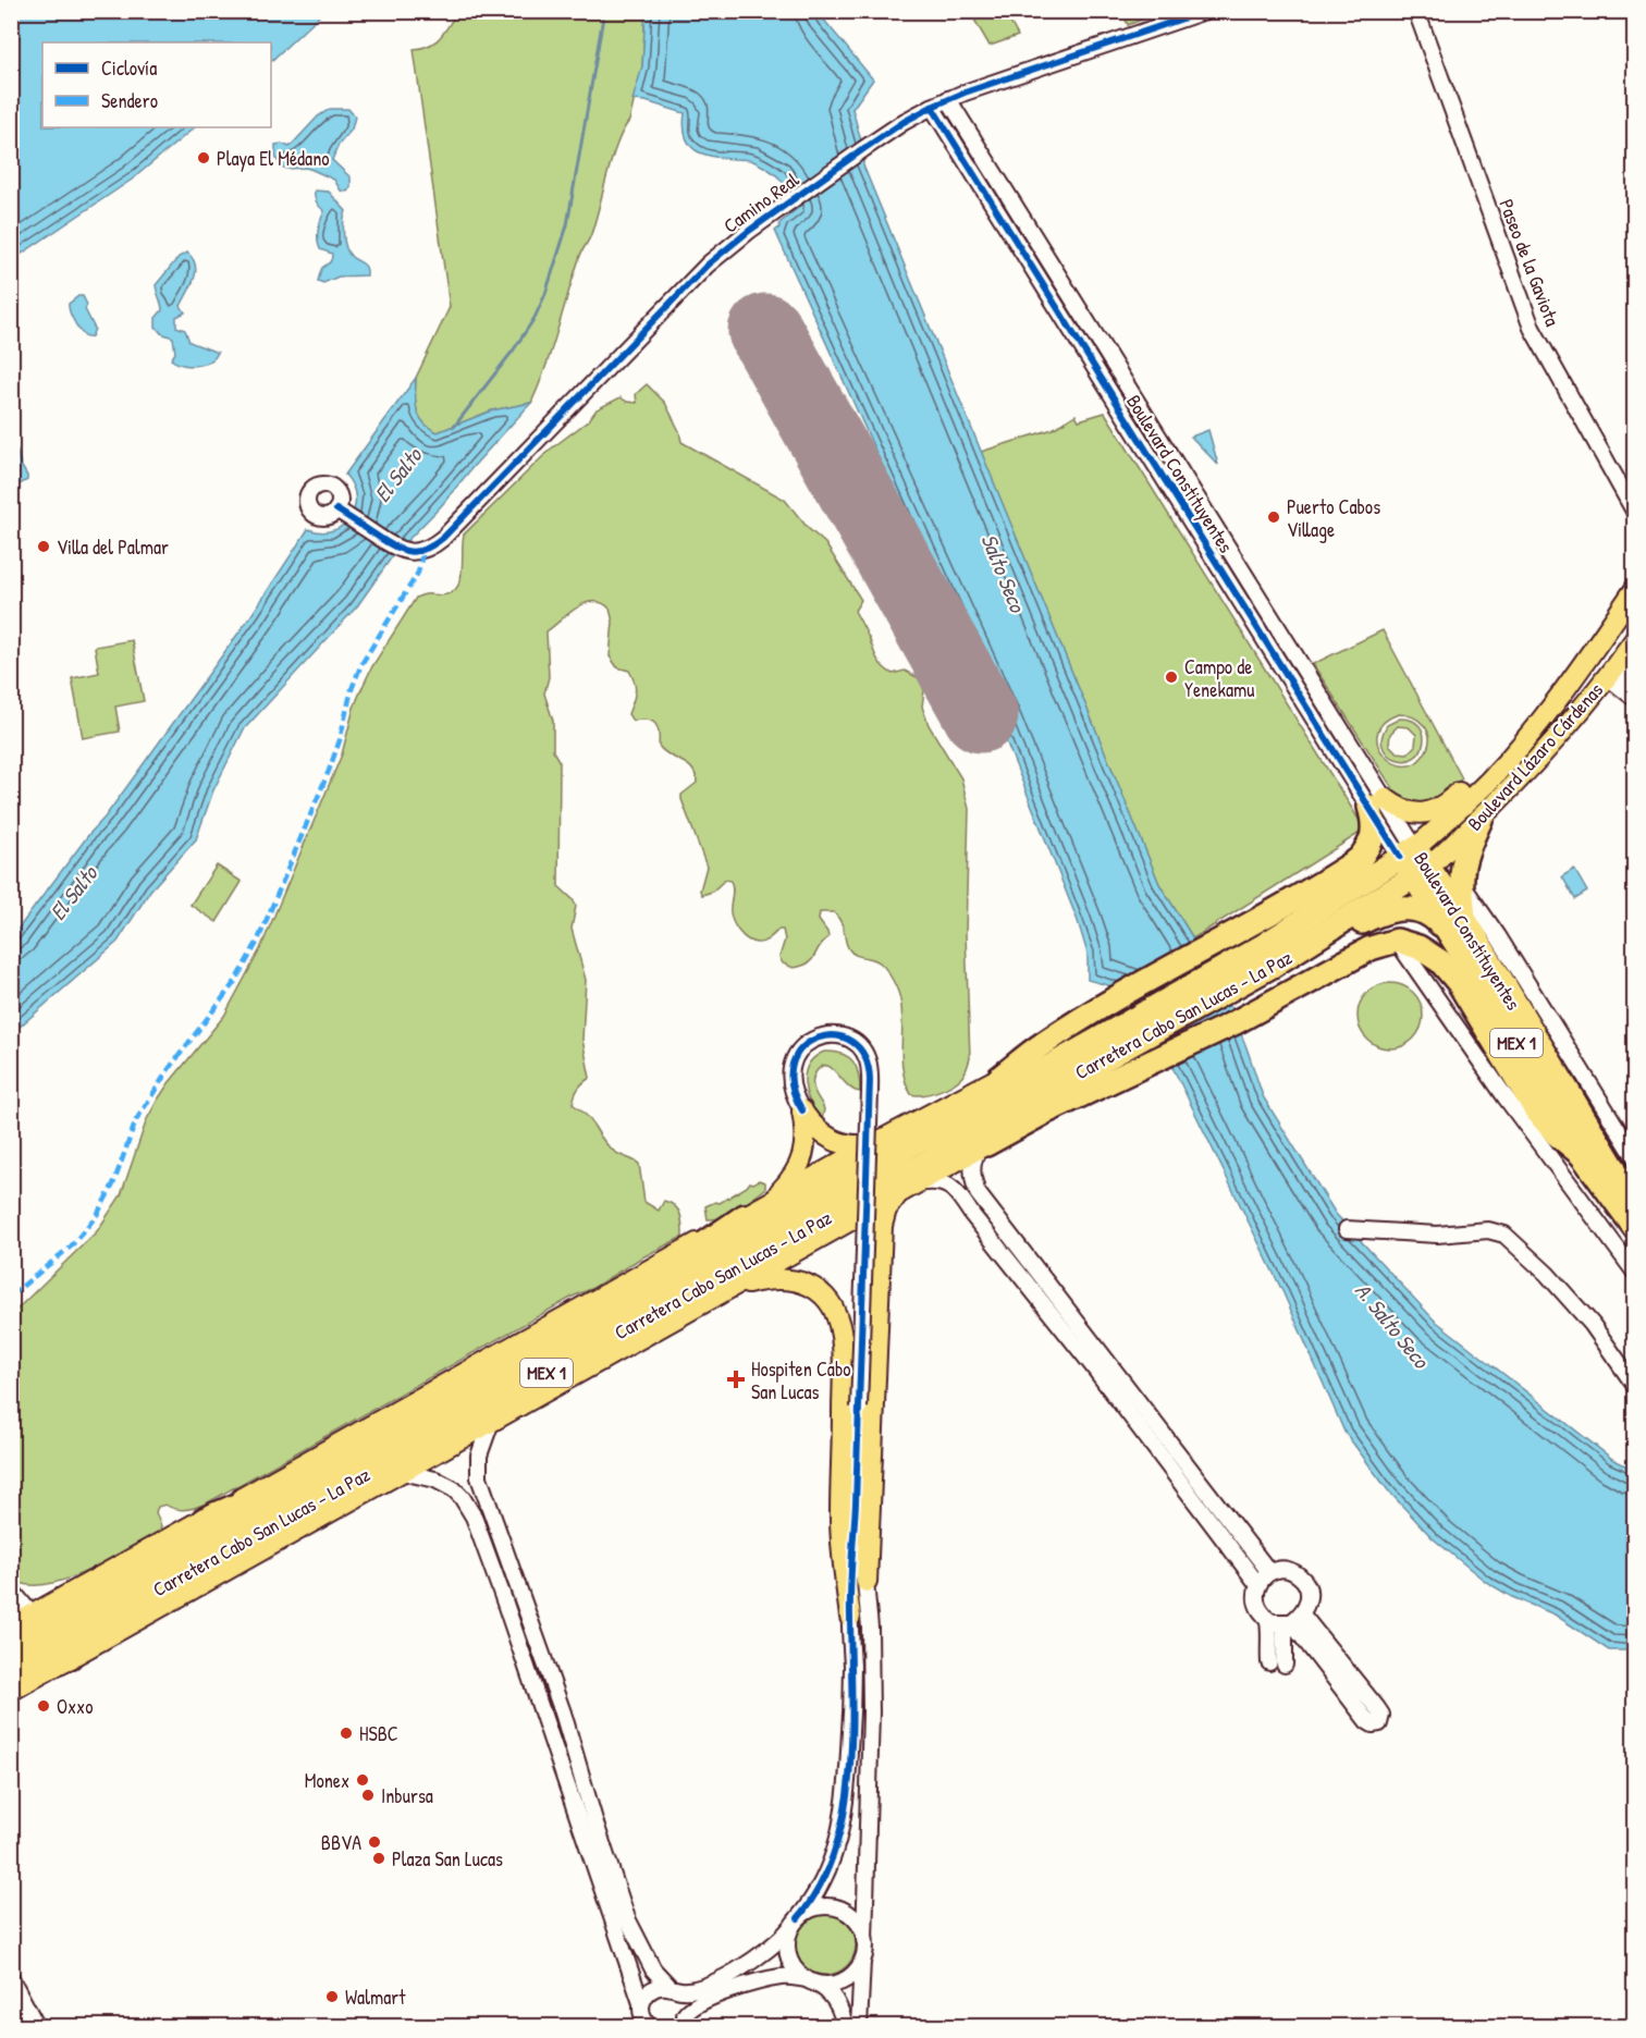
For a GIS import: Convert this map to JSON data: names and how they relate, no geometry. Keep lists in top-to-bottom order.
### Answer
{
  "streets": {
    "highway": ["Boulevard Constituyentes", "Carretera Cabo San Lucas - La Paz", "MEX 1"],
    "main road": ["Boulevard Lázaro Cárdenas"],
    "street": ["Camino Real", "Paseo de la Gaviota"]
  },
  "crossings": [
    ["Camino Real", "Boulevard Constituyentes"],
    ["Boulevard Constituyentes", "Boulevard Lázaro Cárdenas"],
    ["Boulevard Constituyentes", "Carretera Cabo San Lucas - La Paz"],
    ["Boulevard Constituyentes", "MEX 1"],
    ["Boulevard Lázaro Cárdenas", "Carretera Cabo San Lucas - La Paz"],
    ["Carretera Cabo San Lucas - La Paz", "MEX 1"]
  ],
  "water": ["El Salto", "Salto Seco", "A. Salto Seco"],
  "places": {
    "other": [
      "Playa El Médano",
      "Puerto Cabos Village",
      "Villa del Palmar",
      "Campo de Yenekamu",
      "Oxxo",
      "HSBC",
      "Monex",
      "Inbursa",
      "BBVA",
      "Plaza San Lucas",
      "Walmart"
    ],
    "health": ["Hospiten Cabo San Lucas"]
  },
  "legend": ["Ciclovía", "Sendero"]
}
